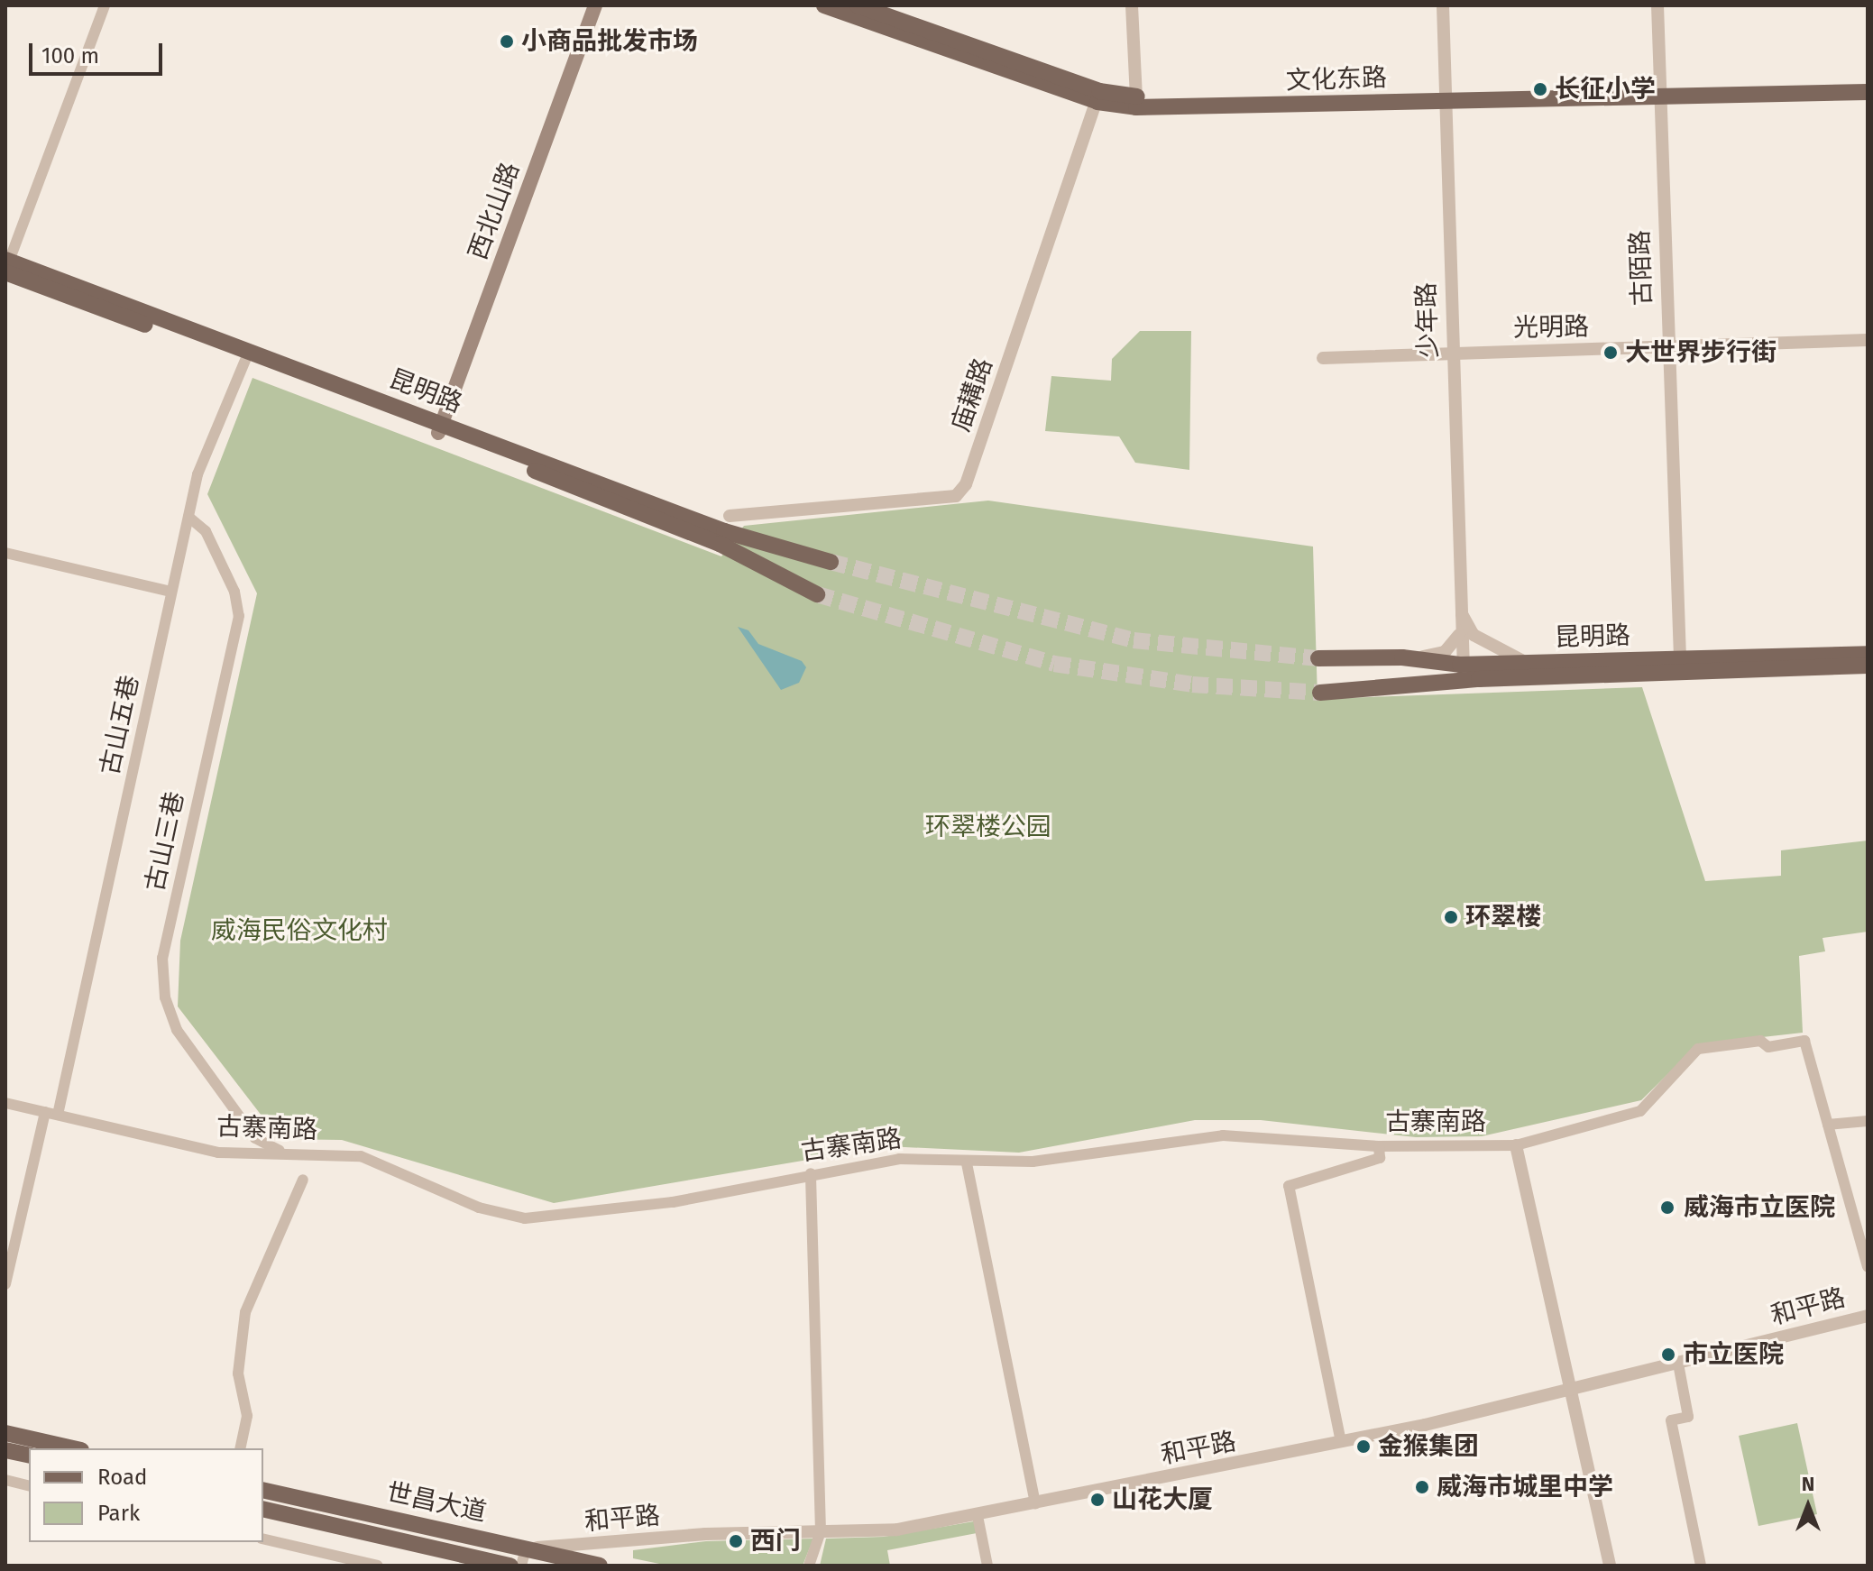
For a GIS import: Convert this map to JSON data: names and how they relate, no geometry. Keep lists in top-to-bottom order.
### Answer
{
  "streets": {
    "main road": [
      "文化东路",
      "西北山路",
      "昆明路",
      "世昌大道"
    ],
    "street": [
      "古陌路",
      "少年路",
      "光明路",
      "庙耩路",
      "古山五巷",
      "古山三巷",
      "古寨南路",
      "和平路"
    ]
  },
  "crossings": [
    ["文化东路", "古陌路"],
    ["文化东路", "少年路"],
    ["文化东路", "庙耩路"],
    ["西北山路", "昆明路"],
    ["古陌路", "光明路"],
    ["古陌路", "昆明路"],
    ["少年路", "光明路"],
    ["少年路", "昆明路"],
    ["昆明路", "古山五巷"],
    ["古山五巷", "古山三巷"],
    ["古山五巷", "古寨南路"],
    ["古山三巷", "古寨南路"],
    ["古寨南路", "和平路"],
    ["和平路", "世昌大道"]
  ],
  "parks": ["环翠楼公园", "威海民俗文化村"],
  "places": [
    "小商品批发市场",
    "长征小学",
    "大世界步行街",
    "环翠楼",
    "威海市立医院",
    "市立医院",
    "金猴集团",
    "威海市城里中学",
    "山花大厦",
    "西门"
  ],
  "legend": ["Road", "Park"],
  "scale_bar": "100 m",
  "north": "top"
}
